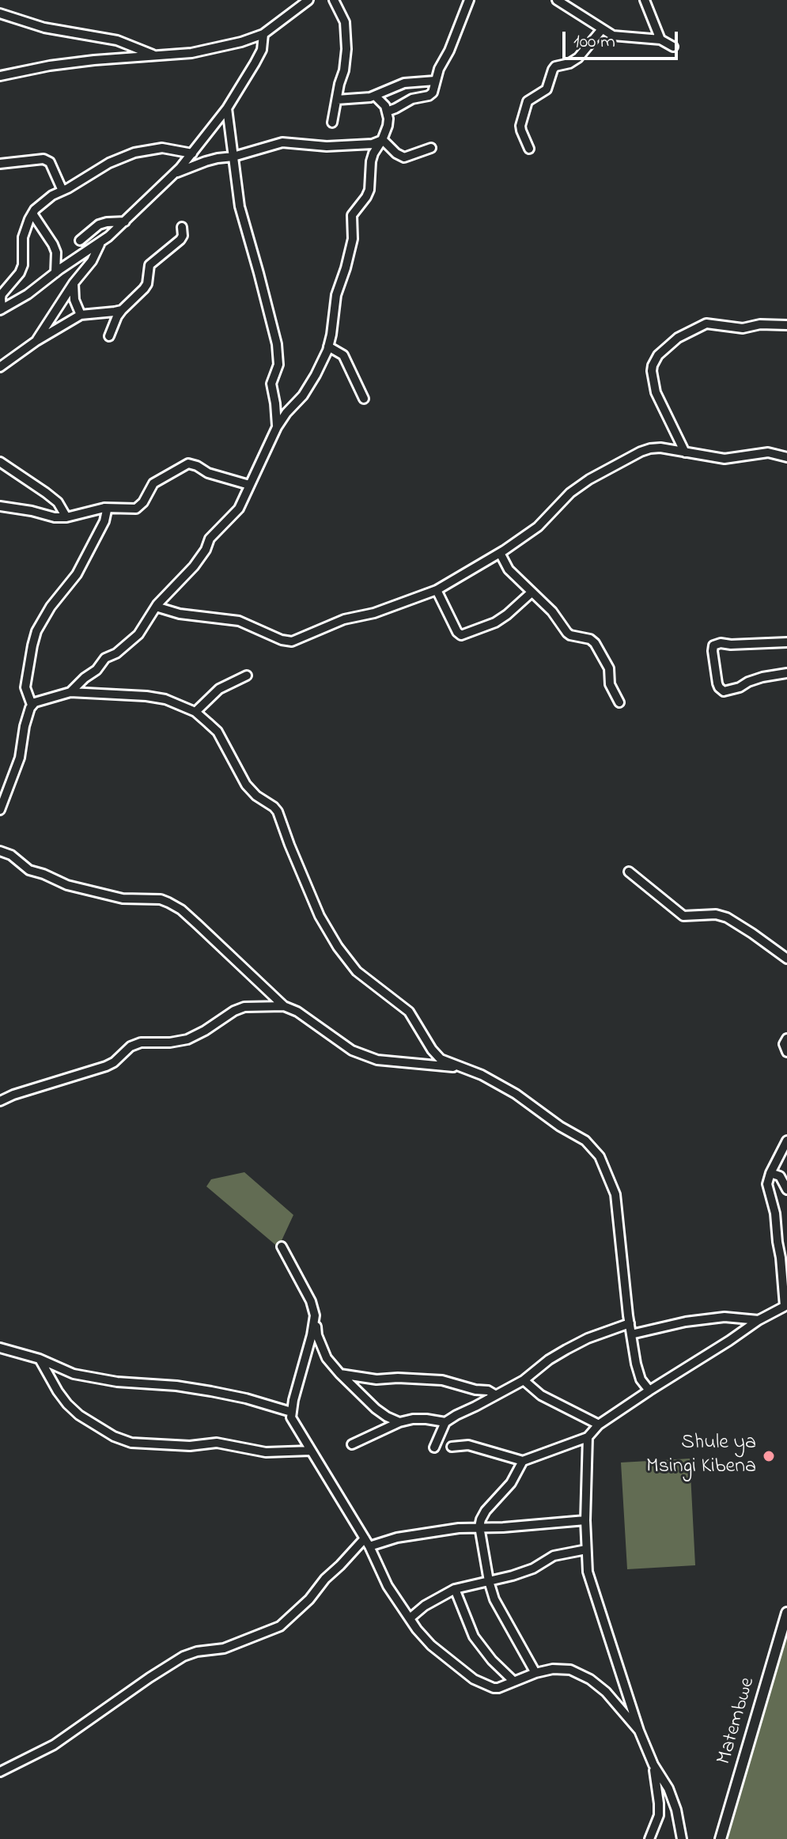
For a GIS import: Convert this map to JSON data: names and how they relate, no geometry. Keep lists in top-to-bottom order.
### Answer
{
  "streets": {
    "main road": ["Matembwe"]
  },
  "places": ["Shule ya Msingi Kibena"],
  "scale_bar": "100 m"
}
